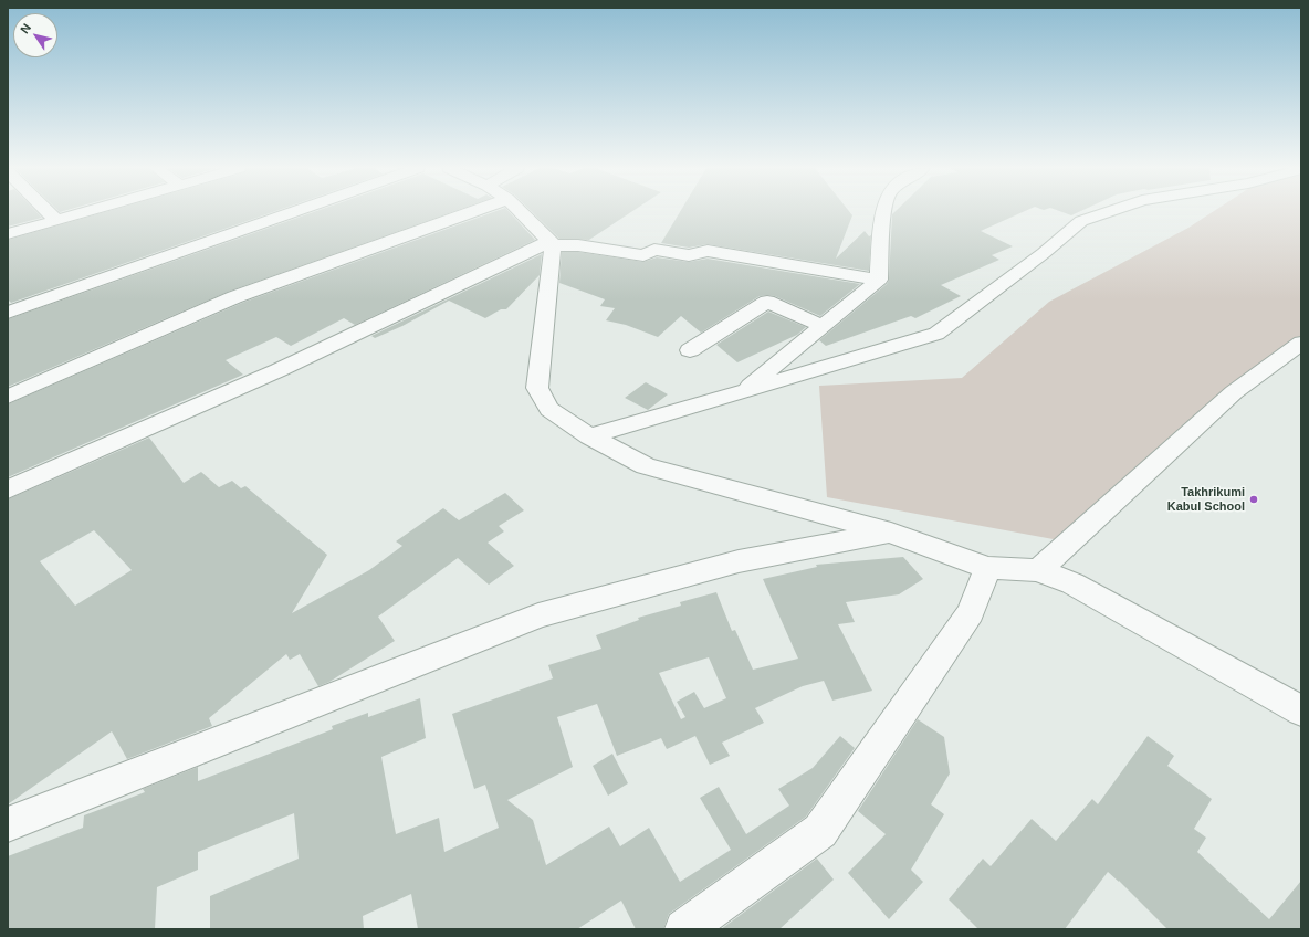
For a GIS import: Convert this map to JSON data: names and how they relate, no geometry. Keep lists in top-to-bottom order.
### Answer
{
  "places": ["Takhrikumi Kabul School"],
  "north": "top left"
}
